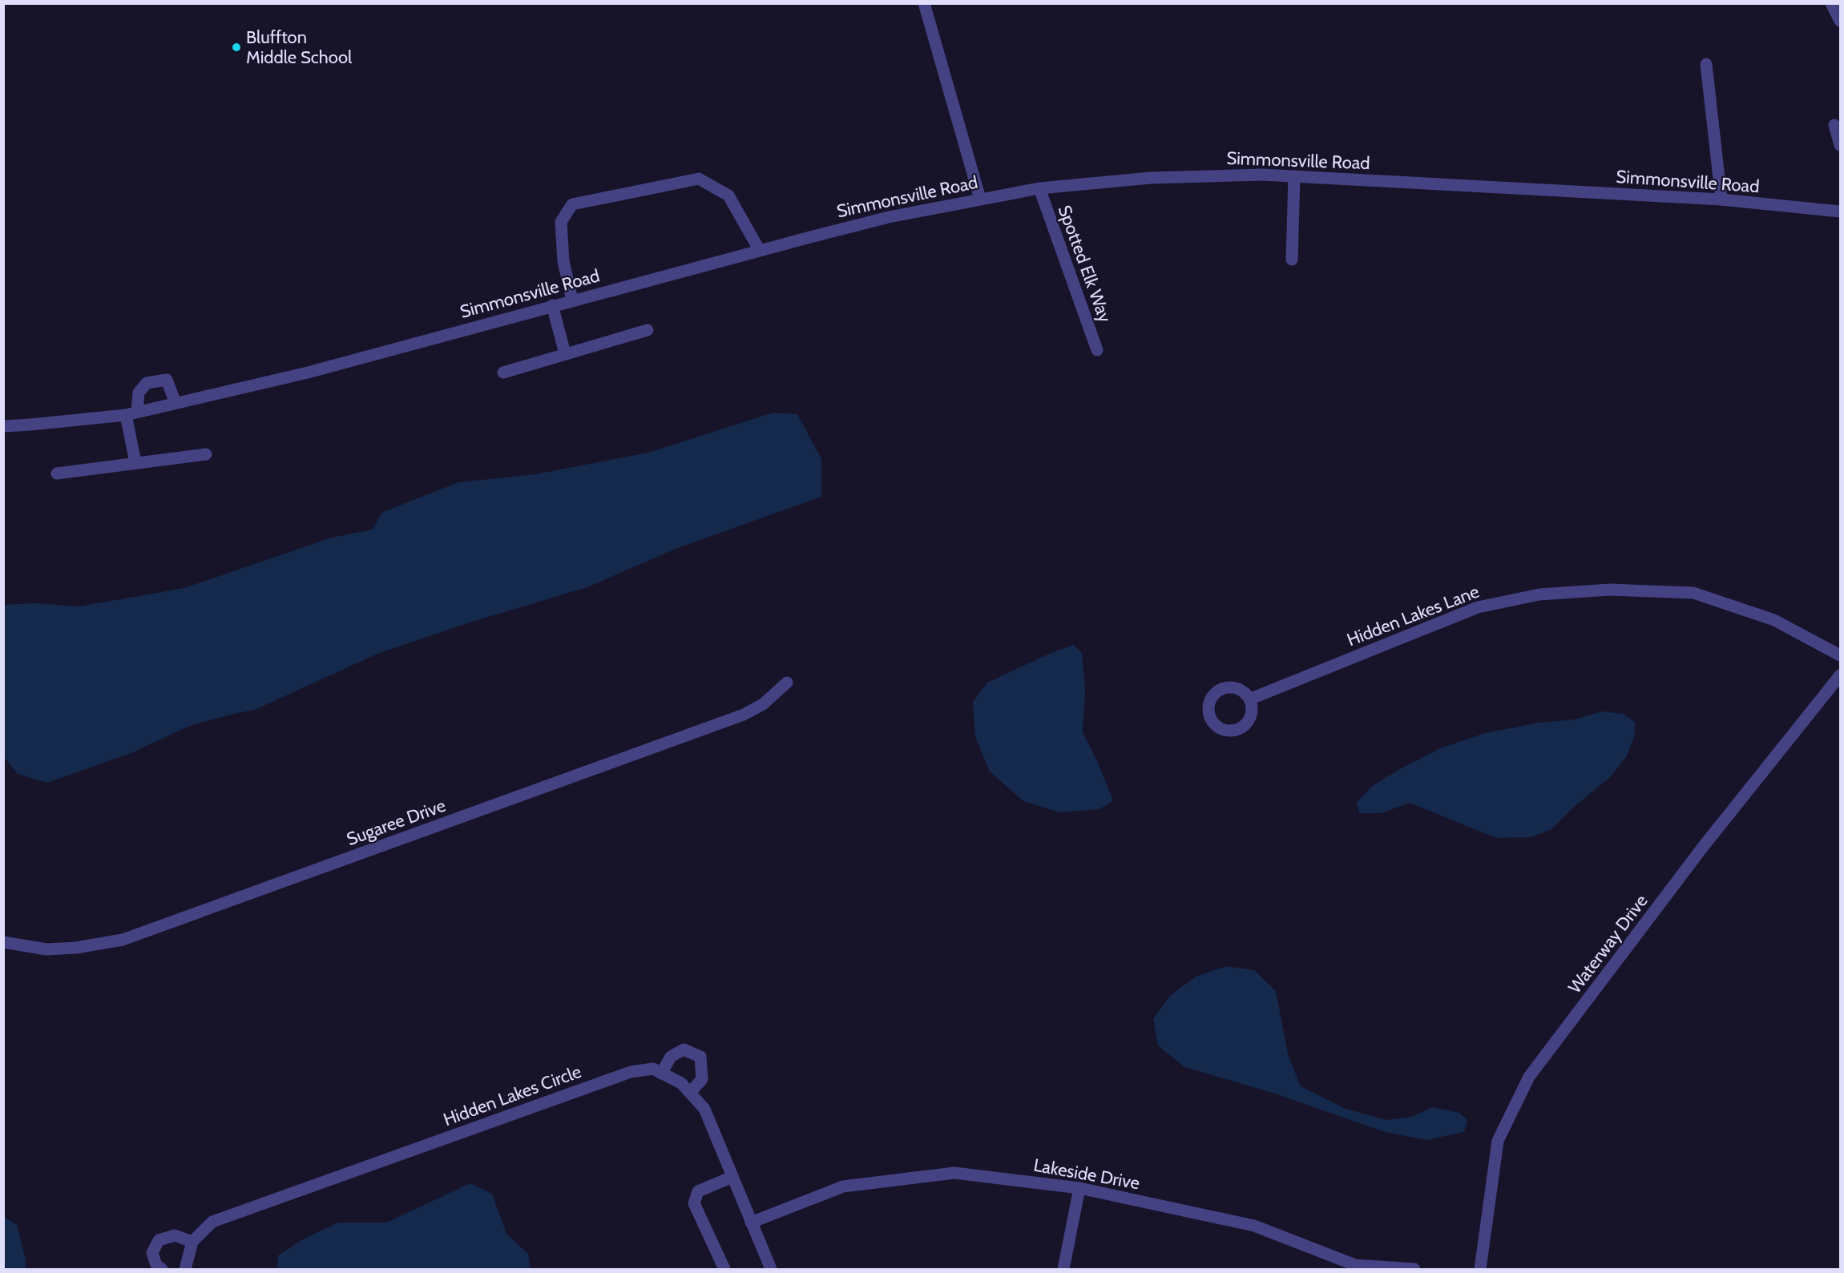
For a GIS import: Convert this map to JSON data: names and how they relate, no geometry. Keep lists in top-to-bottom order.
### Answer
{
  "streets": {
    "street": [
      "Simmonsville Road",
      "Spotted Elk Way",
      "Hidden Lakes Lane",
      "Sugaree Drive",
      "Waterway Drive",
      "Hidden Lakes Circle",
      "Lakeside Drive"
    ]
  },
  "crossings": [
    ["Simmonsville Road", "Spotted Elk Way"],
    ["Hidden Lakes Circle", "Lakeside Drive"]
  ],
  "places": ["Bluffton Middle School"]
}
